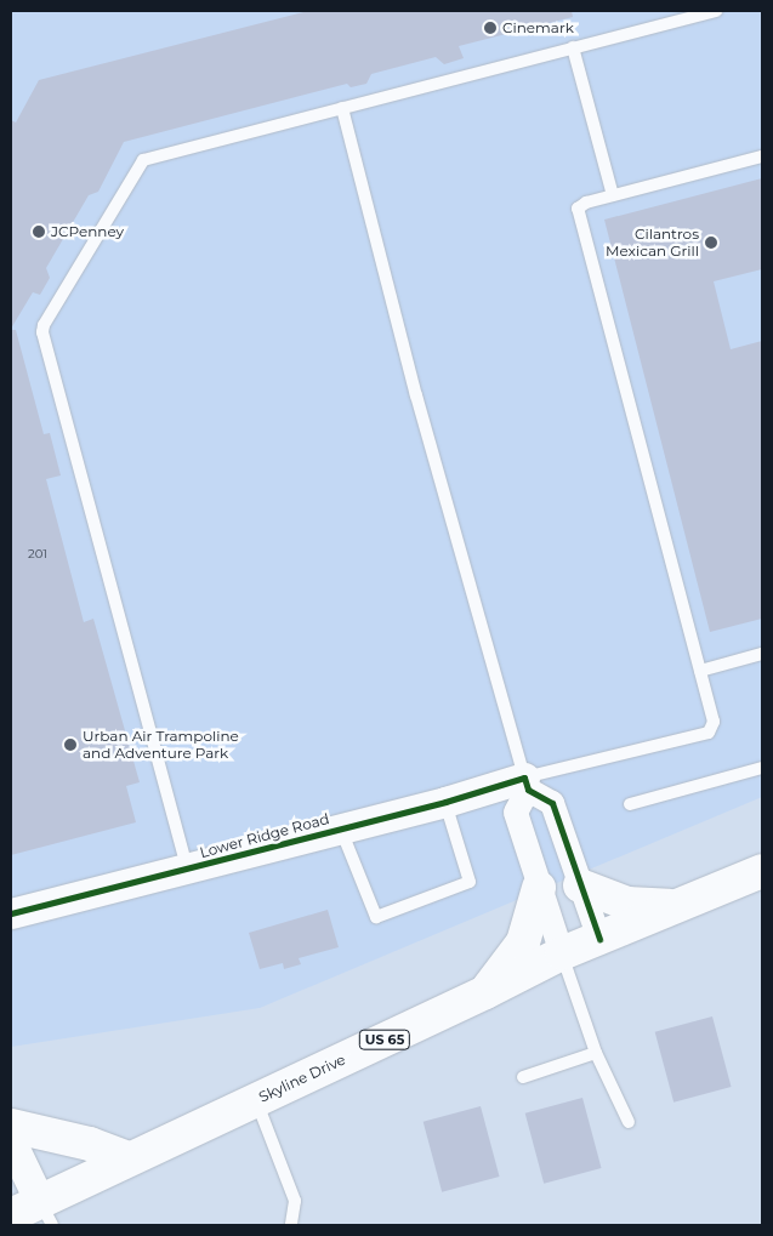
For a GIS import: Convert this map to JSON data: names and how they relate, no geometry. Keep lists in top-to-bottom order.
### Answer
{
  "streets": {
    "highway": ["US 65", "Skyline Drive"],
    "street": ["Lower Ridge Road"]
  },
  "places": [
    "Cinemark",
    "JCPenney",
    "Cilantros Mexican Grill",
    "Urban Air Trampoline and Adventure Park"
  ],
  "house_numbers": ["201"]
}
